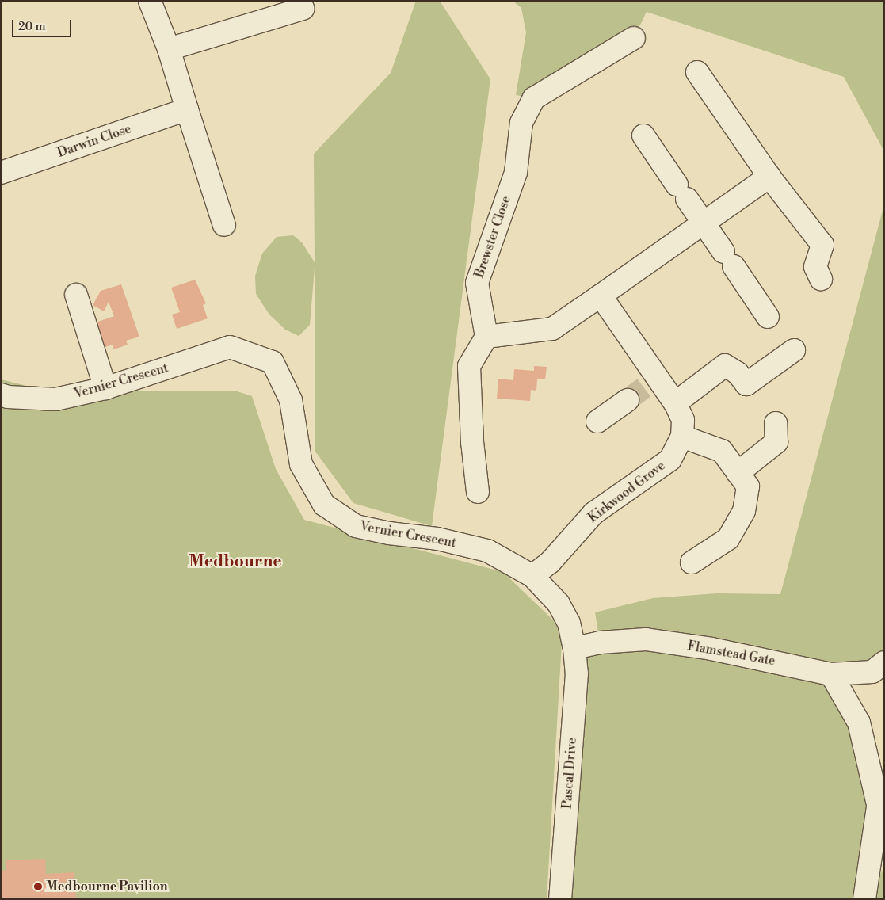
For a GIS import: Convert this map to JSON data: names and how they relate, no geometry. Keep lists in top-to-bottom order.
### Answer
{
  "streets": {
    "street": [
      "Darwin Close",
      "Brewster Close",
      "Vernier Crescent",
      "Kirkwood Grove",
      "Flamstead Gate",
      "Pascal Drive"
    ]
  },
  "crossings": [
    ["Vernier Crescent", "Kirkwood Grove"],
    ["Vernier Crescent", "Flamstead Gate"],
    ["Vernier Crescent", "Pascal Drive"],
    ["Flamstead Gate", "Pascal Drive"]
  ],
  "districts": ["Medbourne"],
  "places": ["Medbourne Pavilion"],
  "scale_bar": "20 m"
}
